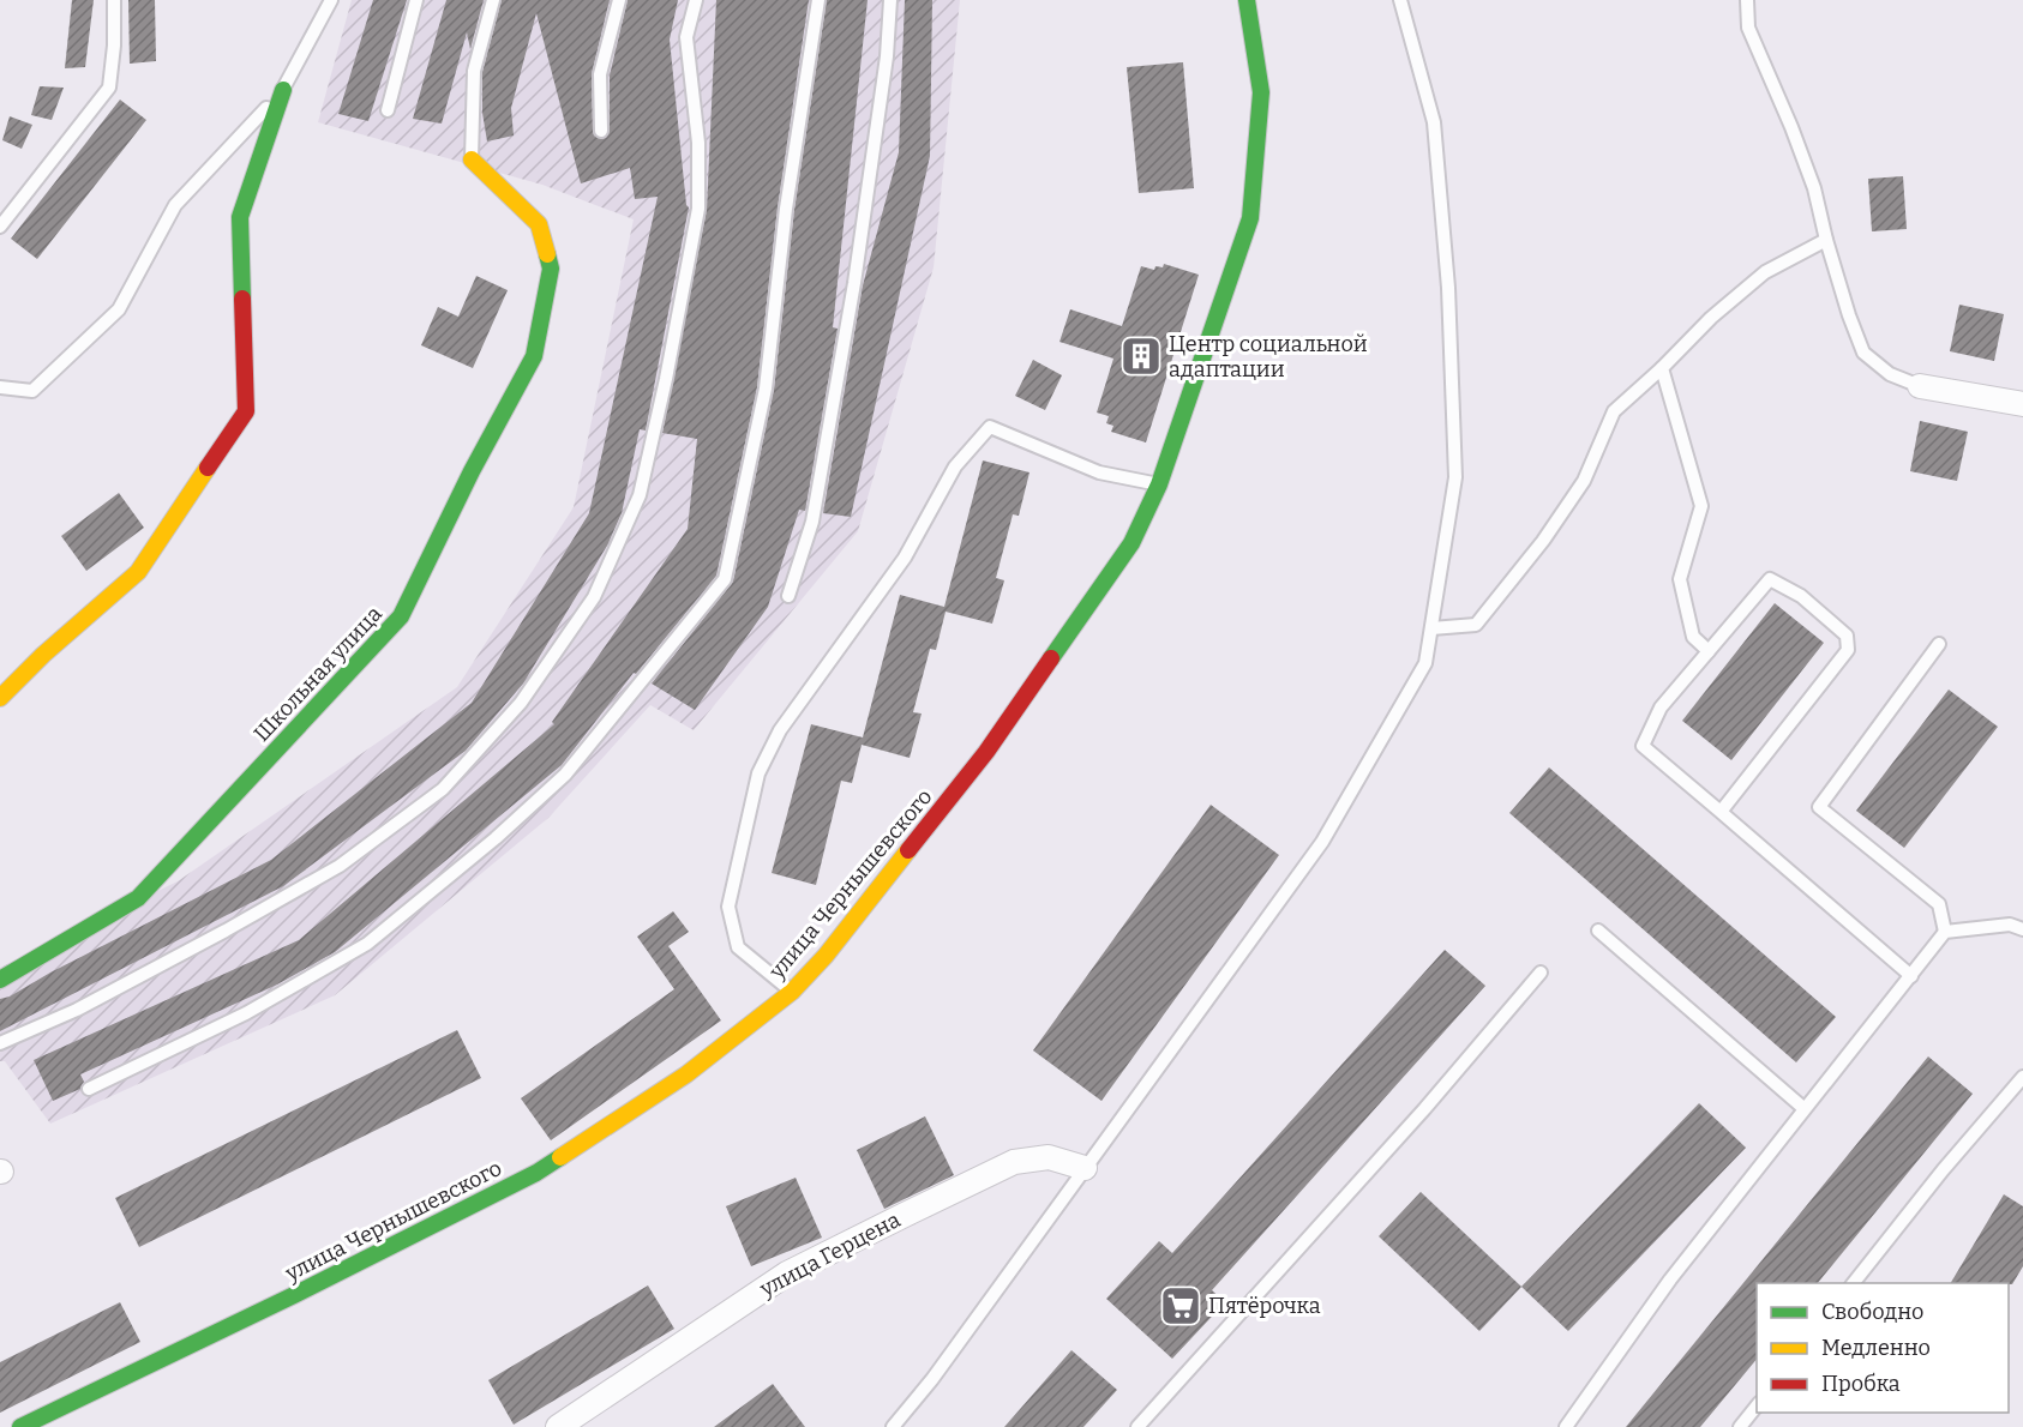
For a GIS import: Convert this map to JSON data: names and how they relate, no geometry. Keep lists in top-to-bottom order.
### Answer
{
  "streets": {
    "main road": ["Школьная улица", "улица Чернышевского"],
    "street": ["улица Герцена"]
  },
  "places": {
    "building": ["Центр социальной адаптации"],
    "supermarket": ["Пятёрочка"]
  },
  "legend": ["Свободно", "Медленно", "Пробка"]
}
